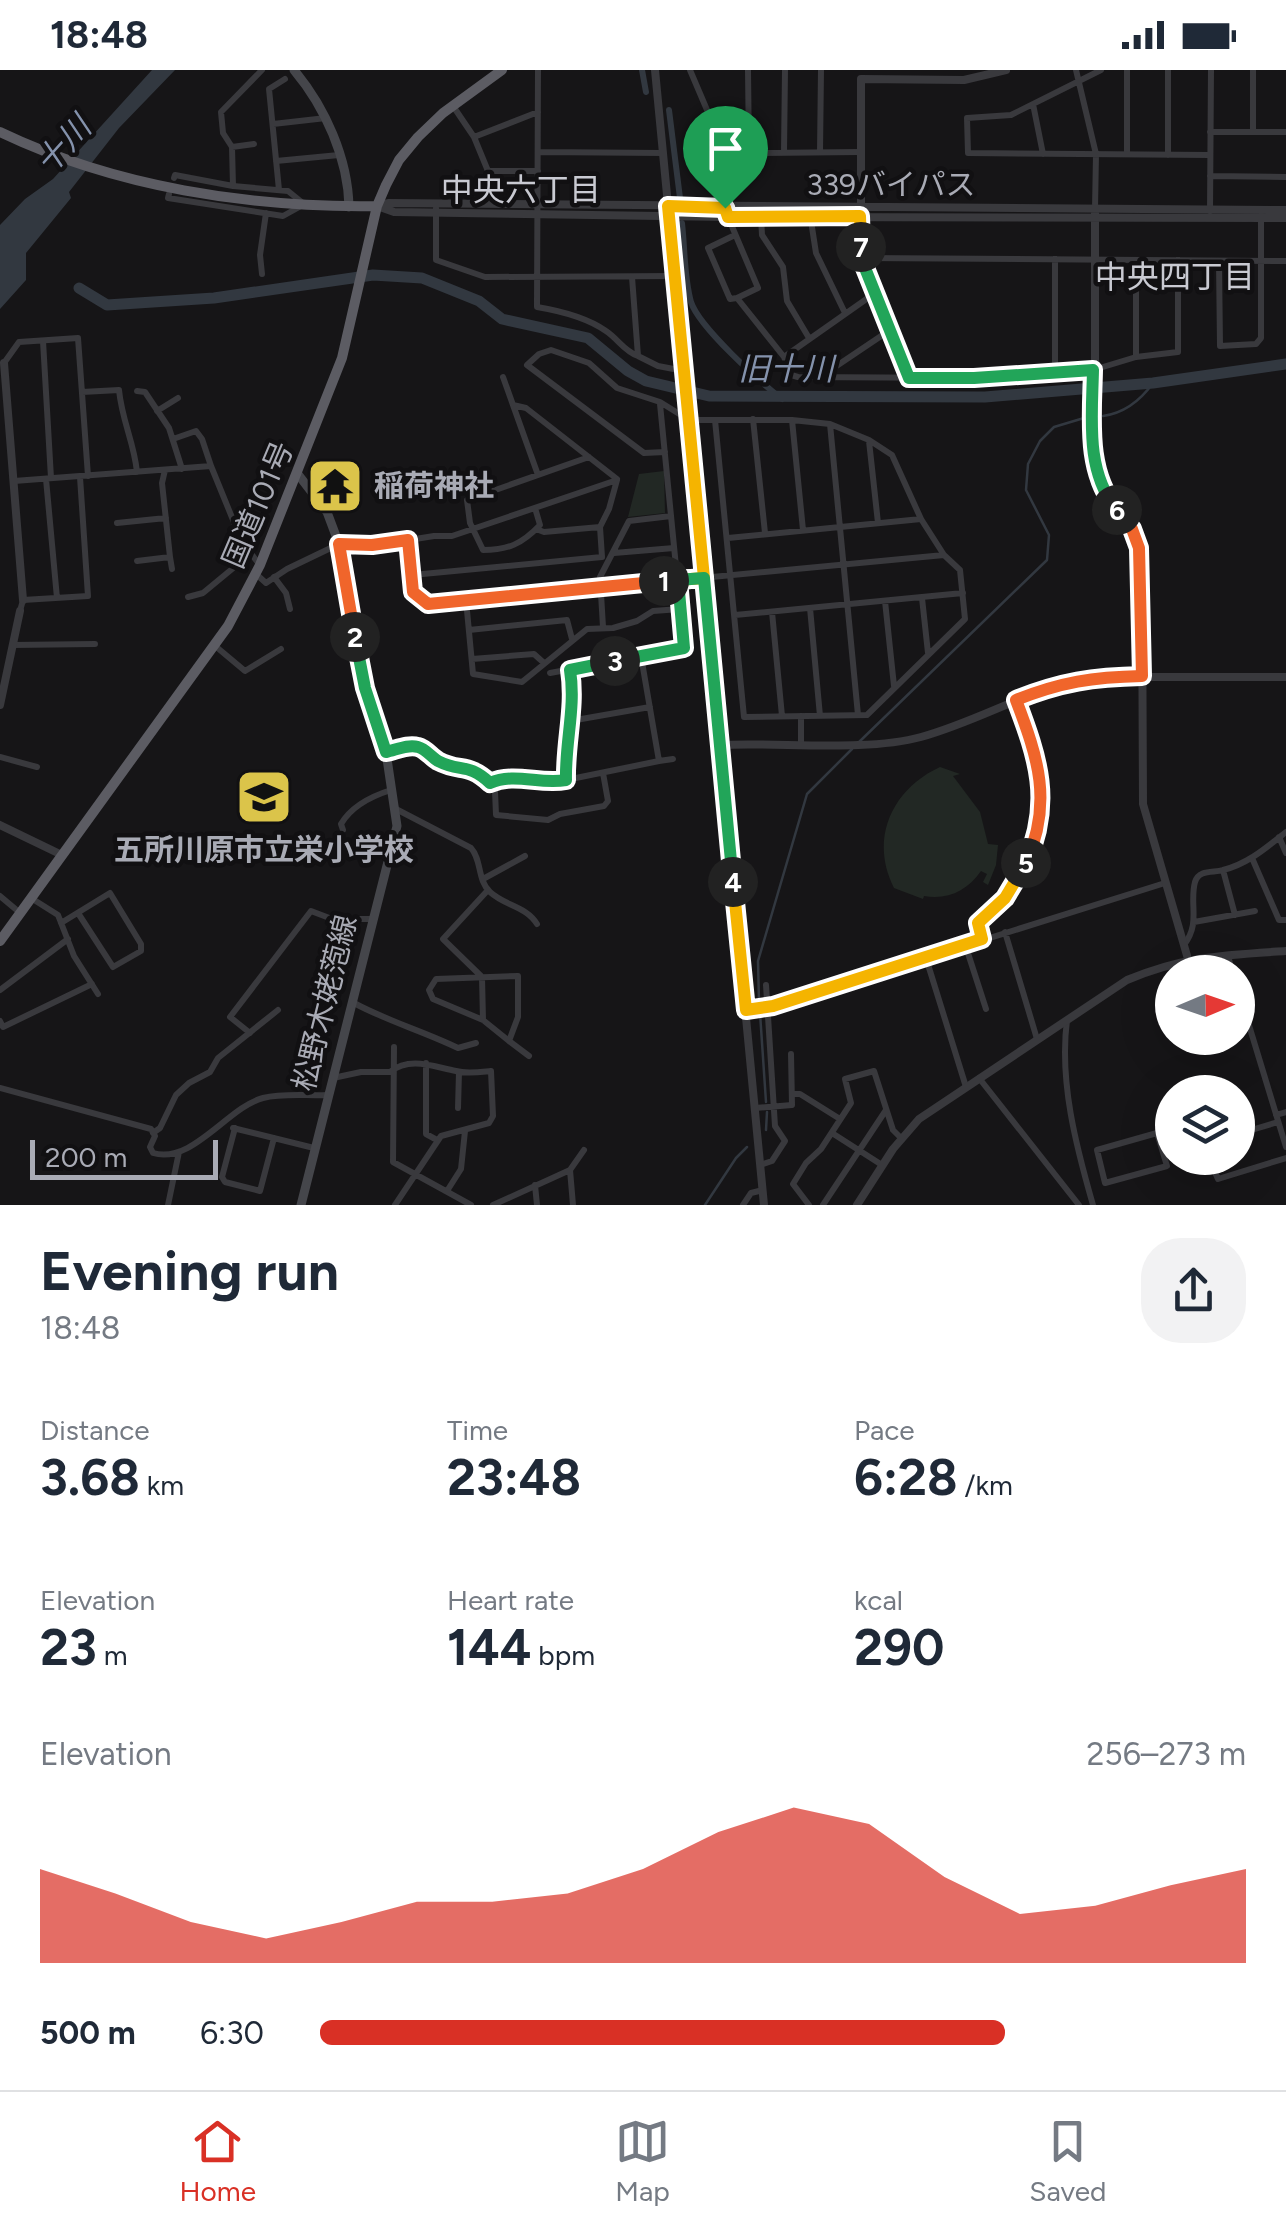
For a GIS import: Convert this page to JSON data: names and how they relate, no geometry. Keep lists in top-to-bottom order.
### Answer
{
  "streets": {
    "highway": ["国道101号"],
    "main road": ["松野木姥萢線"],
    "street": ["339バイパス"]
  },
  "crossings": [
    ["339バイパス", "国道101号"],
    ["国道101号", "松野木姥萢線"]
  ],
  "districts": ["中央六丁目", "中央四丁目"],
  "water": ["十川", "旧十川"],
  "places": {
    "temple": ["稲荷神社"],
    "school or university": ["五所川原市立栄小学校"]
  },
  "scale_bar": "200 m",
  "north": "right",
  "page": {
    "status": "18:48",
    "pins": [
      "7",
      "6",
      "1",
      "2",
      "3",
      "5",
      "4"
    ],
    "scale": "200 m",
    "heading": ["Evening run", "18:48"],
    "stats": [
      ["Distance", "3.68 km"],
      ["Time", "23:48"],
      ["Pace", "6:28 /km"],
      ["Elevation", "23 m"],
      ["Heart rate", "144 bpm"],
      ["kcal", "290"]
    ],
    "chart": ["Elevation", "256–273 m"],
    "list": [
      {
        "name": "500 m",
        "note": "6:30"
      }
    ],
    "tabs": ["Home", "Map", "Saved"]
  }
}
